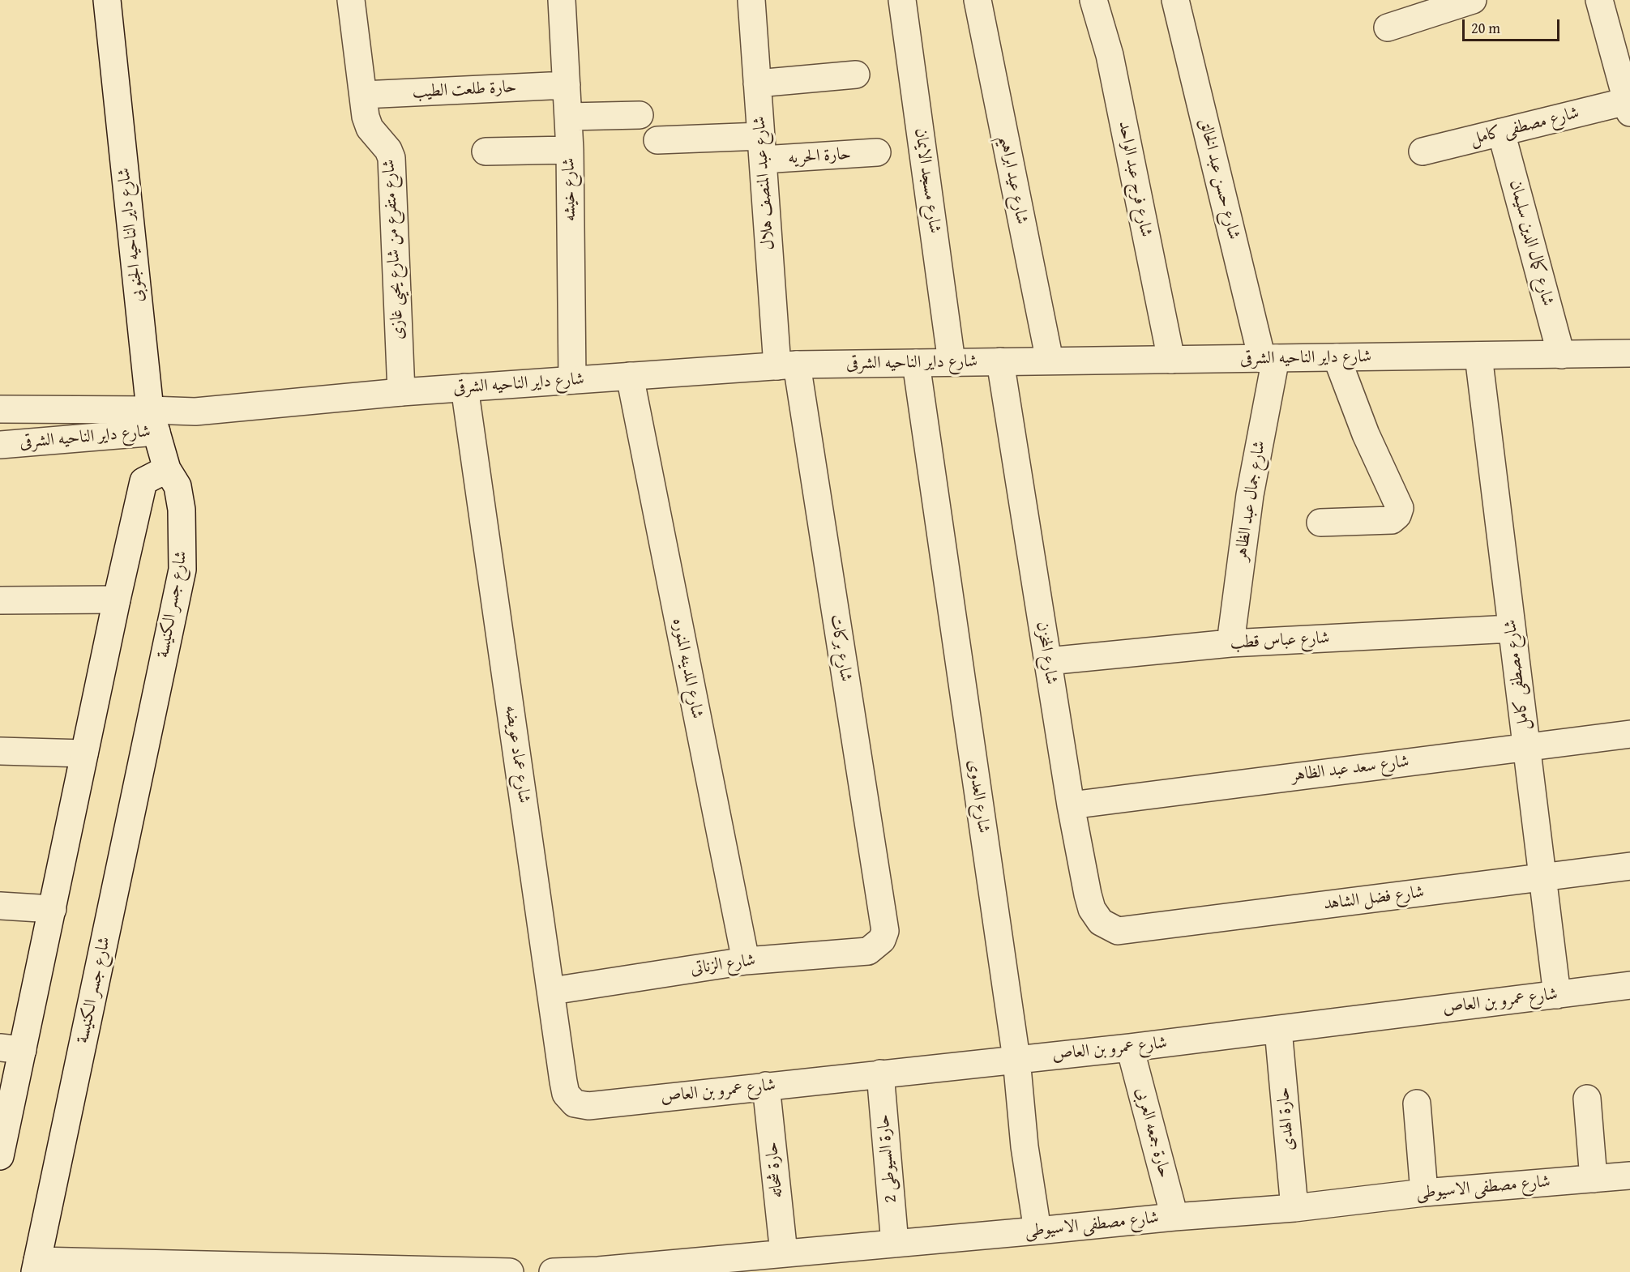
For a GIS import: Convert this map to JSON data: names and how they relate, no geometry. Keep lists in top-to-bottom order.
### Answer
{
  "streets": {
    "street": [
      "حارة طلعت الطيب",
      "شارع مصطفى كامل",
      "حارة الحريه",
      "شارع فرج عبد الواحد",
      "شارع حسن عبد الخالق",
      "شارع عيد ابراهيم",
      "شارع مسجد الايمان",
      "شارع عبد المنصف هلال",
      "شارع خيشه",
      "شارع داير الناحيه الجنوبى",
      "شارع كمال الدين سليمان",
      "شارع متفرع من شارع يحيى غازى",
      "شارع داير الناحيه الشرقى",
      "شارع جمال عبد الظاهر",
      "شارع جسر الكنيسة",
      "شارع عباس قطب",
      "شارع بركات",
      "شارع المخزن",
      "شارع المدينه المنوره",
      "شارع عماد عويضه",
      "شارع سعد عبد الظاهر",
      "شارع العدوى",
      "شارع فضل الشاهد",
      "شارع الزناتى",
      "شارع عمرو بن العاص",
      "حارة الهدى",
      "حارة جمعه العربى",
      "حارة السيوطى 2",
      "حارة شحاته",
      "شارع مصطفى الاسيوطى"
    ]
  },
  "crossings": [
    ["حارة طلعت الطيب", "شارع خيشه"],
    ["حارة طلعت الطيب", "شارع متفرع من شارع يحيى غازى"],
    ["شارع مصطفى كامل", "شارع كمال الدين سليمان"],
    ["شارع مصطفى كامل", "شارع داير الناحيه الشرقى"],
    ["شارع مصطفى كامل", "شارع عباس قطب"],
    ["شارع مصطفى كامل", "شارع سعد عبد الظاهر"],
    ["شارع مصطفى كامل", "شارع فضل الشاهد"],
    ["شارع مصطفى كامل", "شارع عمرو بن العاص"],
    ["حارة الحريه", "شارع عبد المنصف هلال"],
    ["شارع فرج عبد الواحد", "شارع داير الناحيه الشرقى"],
    ["شارع حسن عبد الخالق", "شارع داير الناحيه الشرقى"],
    ["شارع حسن عبد الخالق", "شارع جمال عبد الظاهر"],
    ["شارع عيد ابراهيم", "شارع داير الناحيه الشرقى"],
    ["شارع مسجد الايمان", "شارع داير الناحيه الشرقى"],
    ["شارع عبد المنصف هلال", "شارع داير الناحيه الشرقى"],
    ["شارع عبد المنصف هلال", "شارع بركات"],
    ["شارع خيشه", "شارع داير الناحيه الشرقى"],
    ["شارع داير الناحيه الجنوبى", "شارع داير الناحيه الشرقى"],
    ["شارع داير الناحيه الجنوبى", "شارع جسر الكنيسة"],
    ["شارع كمال الدين سليمان", "شارع داير الناحيه الشرقى"],
    ["شارع متفرع من شارع يحيى غازى", "شارع داير الناحيه الشرقى"],
    ["شارع داير الناحيه الشرقى", "شارع جمال عبد الظاهر"],
    ["شارع داير الناحيه الشرقى", "شارع بركات"],
    ["شارع داير الناحيه الشرقى", "شارع المخزن"],
    ["شارع داير الناحيه الشرقى", "شارع المدينه المنوره"],
    ["شارع داير الناحيه الشرقى", "شارع عماد عويضه"],
    ["شارع داير الناحيه الشرقى", "شارع العدوى"],
    ["شارع جمال عبد الظاهر", "شارع عباس قطب"],
    ["شارع عباس قطب", "شارع المخزن"],
    ["شارع بركات", "شارع الزناتى"],
    ["شارع المخزن", "شارع سعد عبد الظاهر"],
    ["شارع المخزن", "شارع فضل الشاهد"],
    ["شارع المدينه المنوره", "شارع الزناتى"],
    ["شارع عماد عويضه", "شارع الزناتى"],
    ["شارع عماد عويضه", "شارع عمرو بن العاص"],
    ["شارع العدوى", "شارع عمرو بن العاص"],
    ["شارع العدوى", "شارع مصطفى الاسيوطى"],
    ["شارع عمرو بن العاص", "حارة الهدى"],
    ["شارع عمرو بن العاص", "حارة جمعه العربى"],
    ["شارع عمرو بن العاص", "حارة السيوطى 2"],
    ["شارع عمرو بن العاص", "حارة شحاته"],
    ["حارة الهدى", "شارع مصطفى الاسيوطى"],
    ["حارة جمعه العربى", "شارع مصطفى الاسيوطى"],
    ["حارة السيوطى 2", "شارع مصطفى الاسيوطى"],
    ["حارة شحاته", "شارع مصطفى الاسيوطى"]
  ],
  "scale_bar": "20 m"
}
